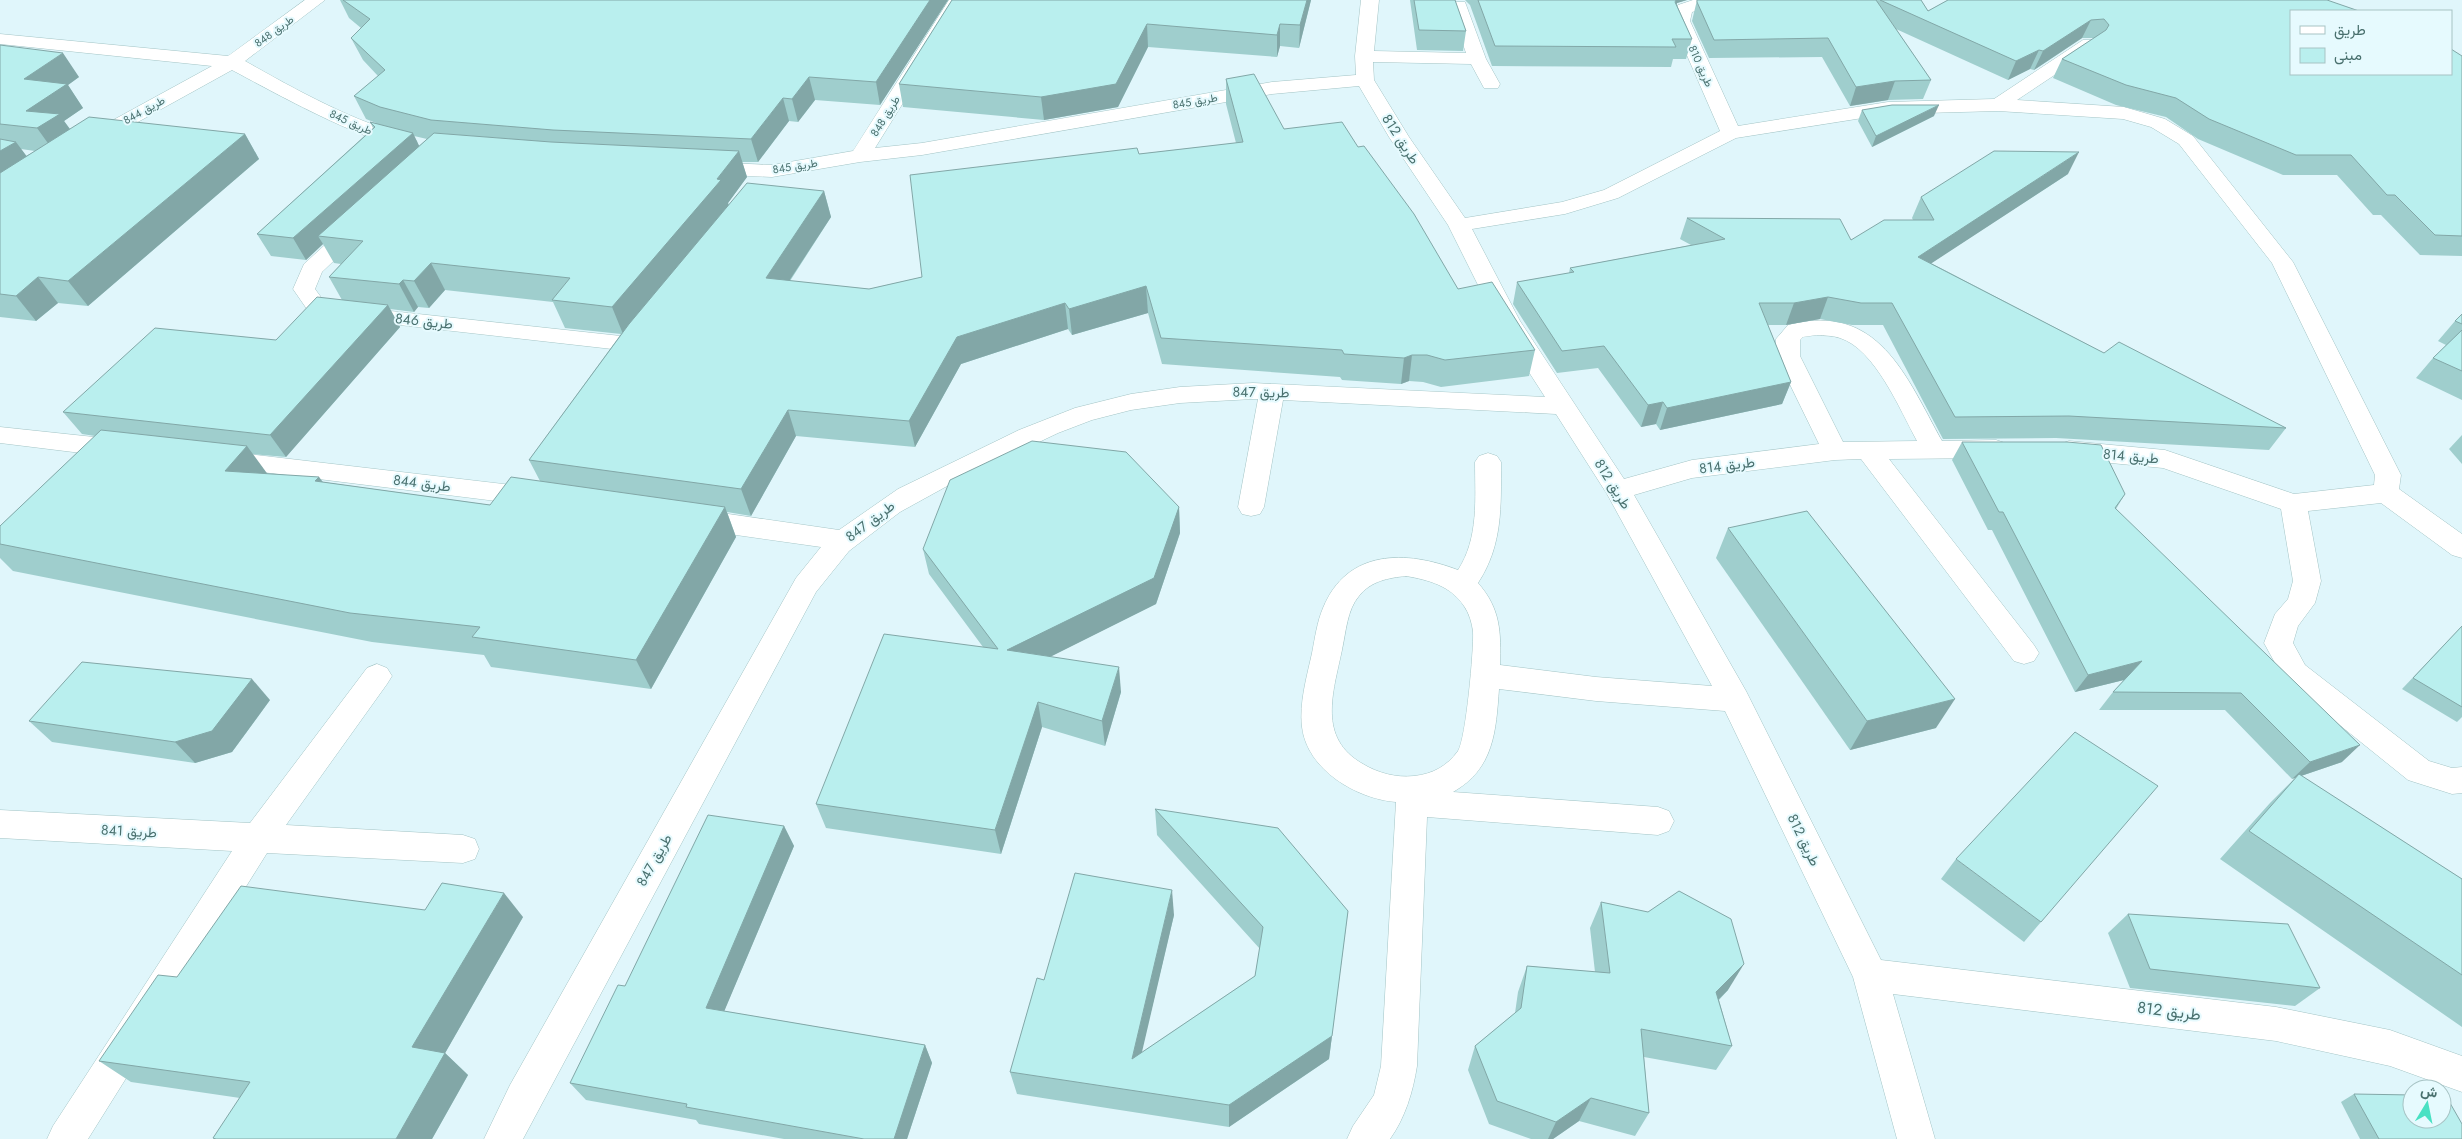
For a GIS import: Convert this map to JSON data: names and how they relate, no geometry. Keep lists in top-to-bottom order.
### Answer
{
  "streets": {
    "street": [
      "طريق 848",
      "طريق 810",
      "طريق 845",
      "طريق 844",
      "طريق 812",
      "طريق 846",
      "طريق 847",
      "طريق 814",
      "طريق 841"
    ]
  },
  "crossings": [
    ["طريق 848", "طريق 845"],
    ["طريق 848", "طريق 844"],
    ["طريق 845", "طريق 844"],
    ["طريق 845", "طريق 812"],
    ["طريق 812", "طريق 847"],
    ["طريق 812", "طريق 814"]
  ],
  "legend": ["طريق", "مبنى"],
  "north": "top"
}
